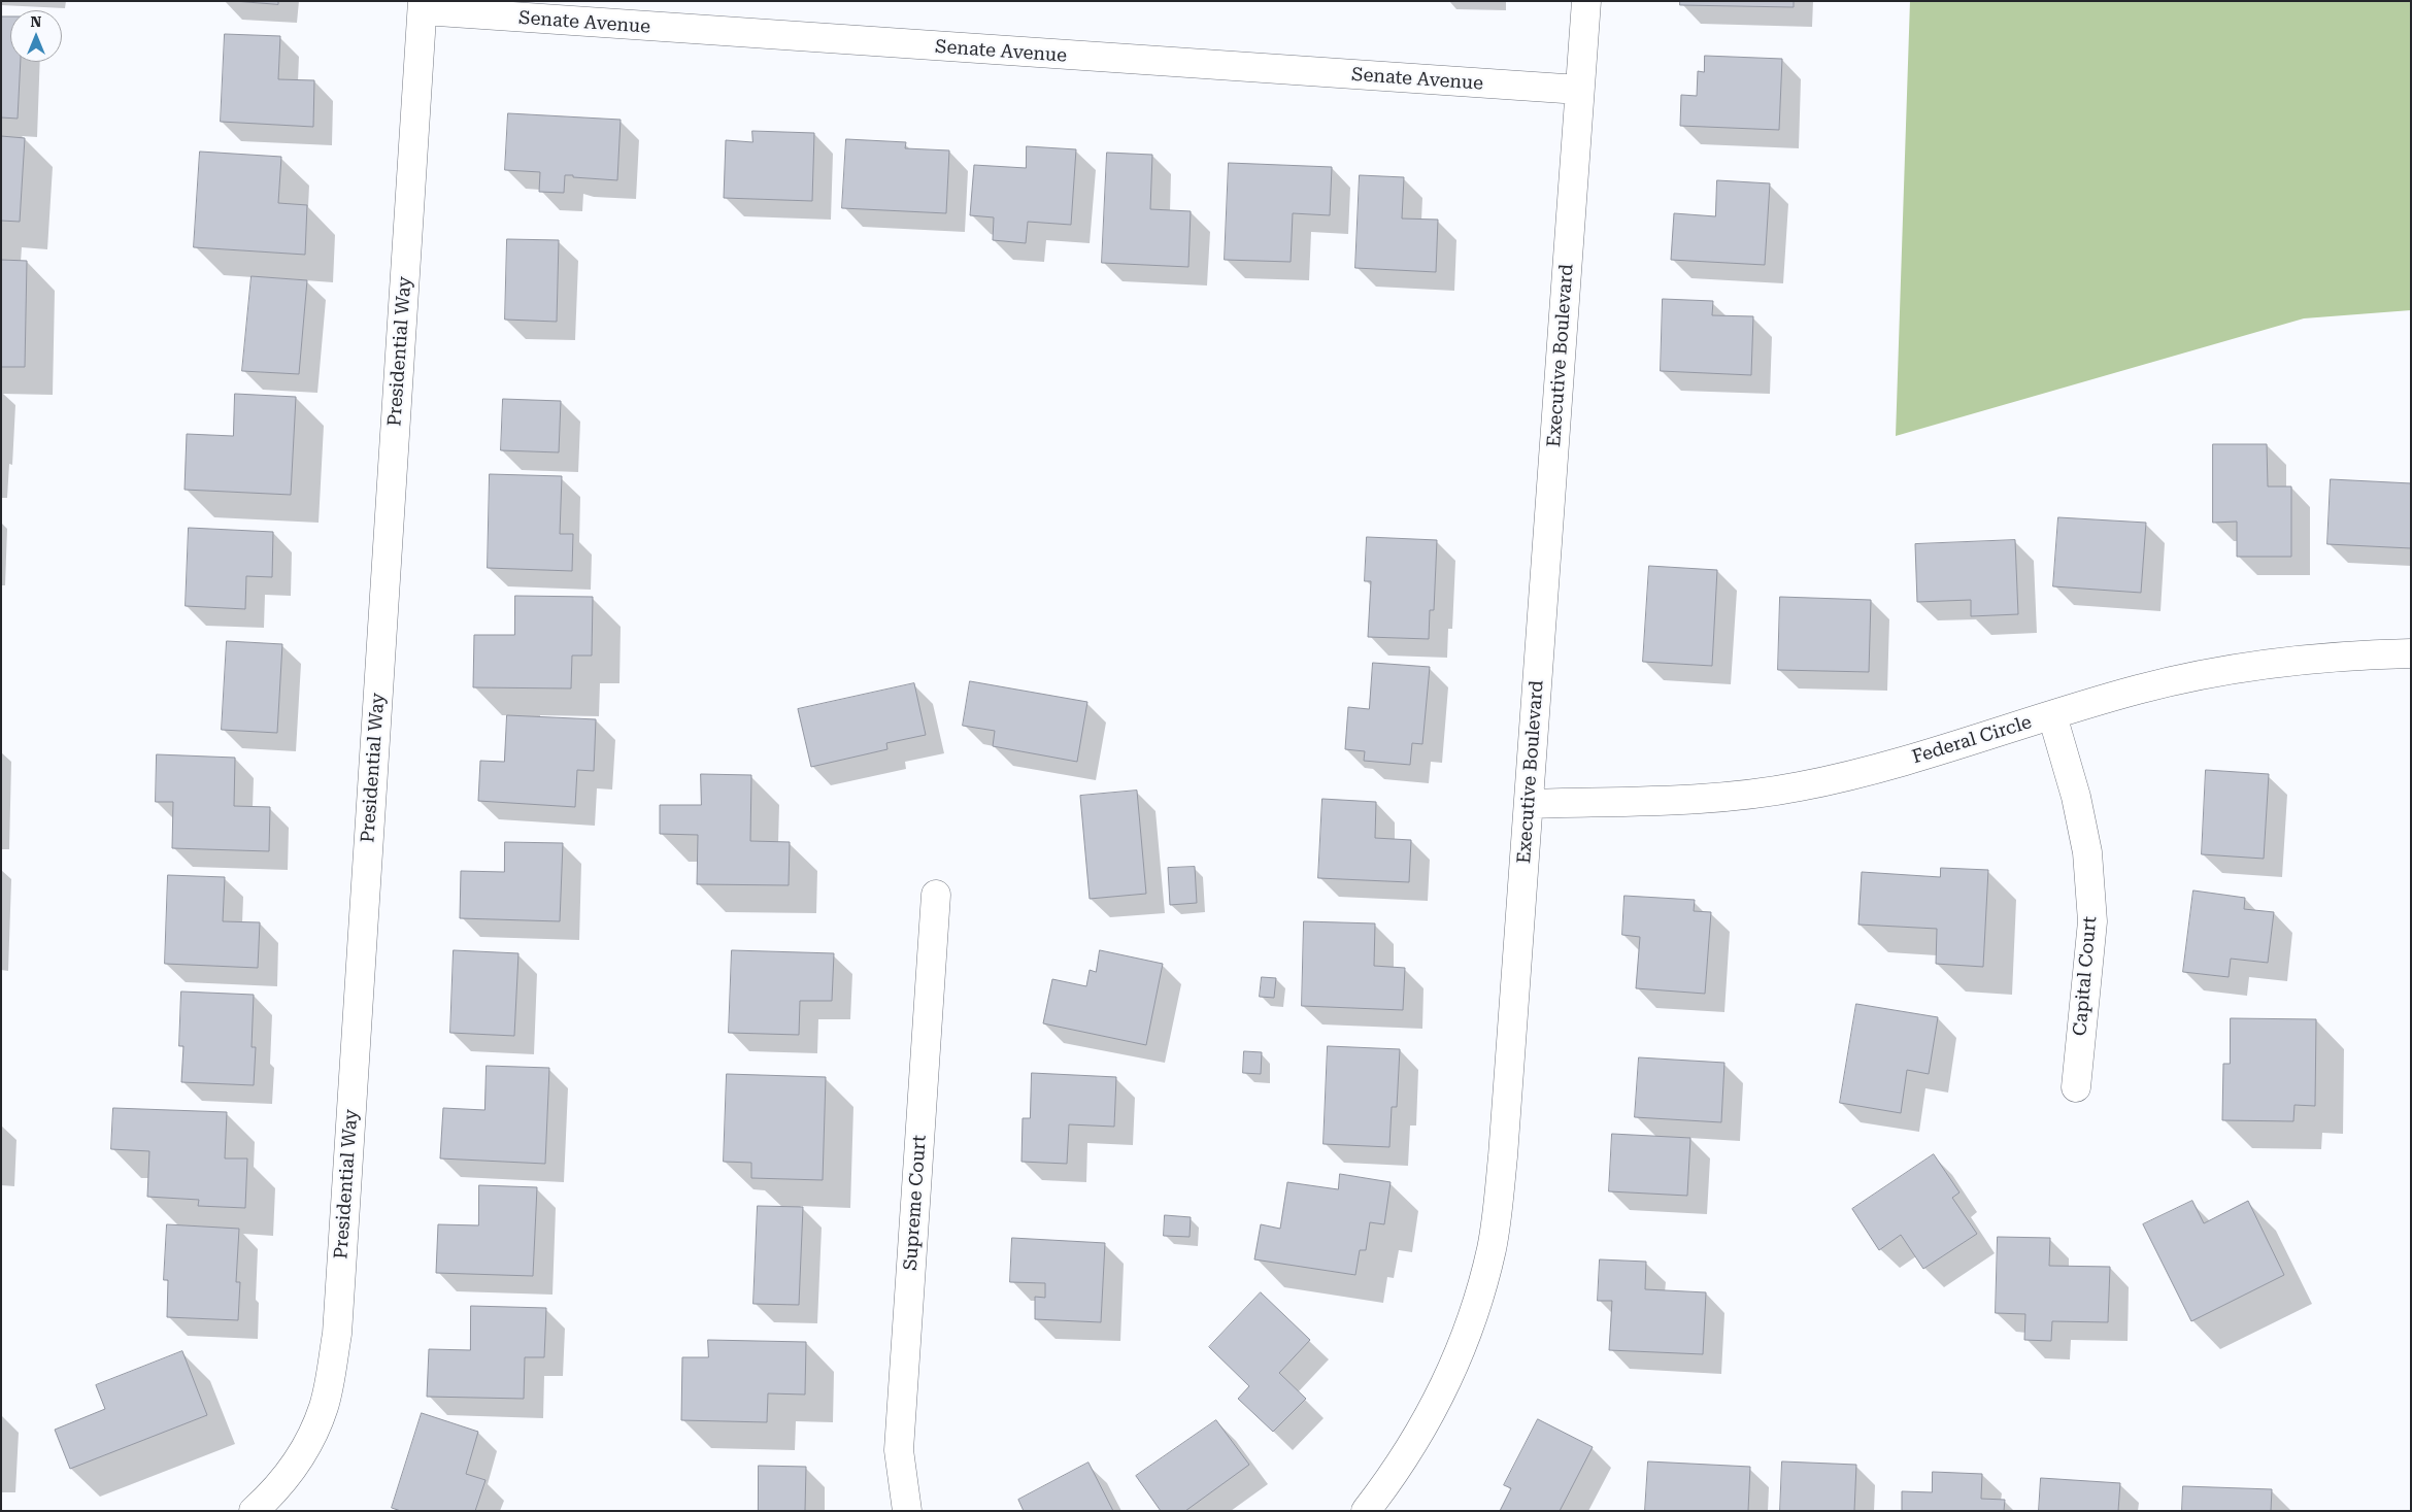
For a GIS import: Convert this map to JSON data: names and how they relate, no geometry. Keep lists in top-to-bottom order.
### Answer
{
  "streets": {
    "street": [
      "Senate Avenue",
      "Presidential Way",
      "Executive Boulevard",
      "Federal Circle",
      "Capital Court",
      "Supreme Court"
    ]
  },
  "crossings": [
    ["Senate Avenue", "Presidential Way"],
    ["Senate Avenue", "Executive Boulevard"],
    ["Executive Boulevard", "Federal Circle"],
    ["Federal Circle", "Capital Court"]
  ],
  "north": "top"
}
